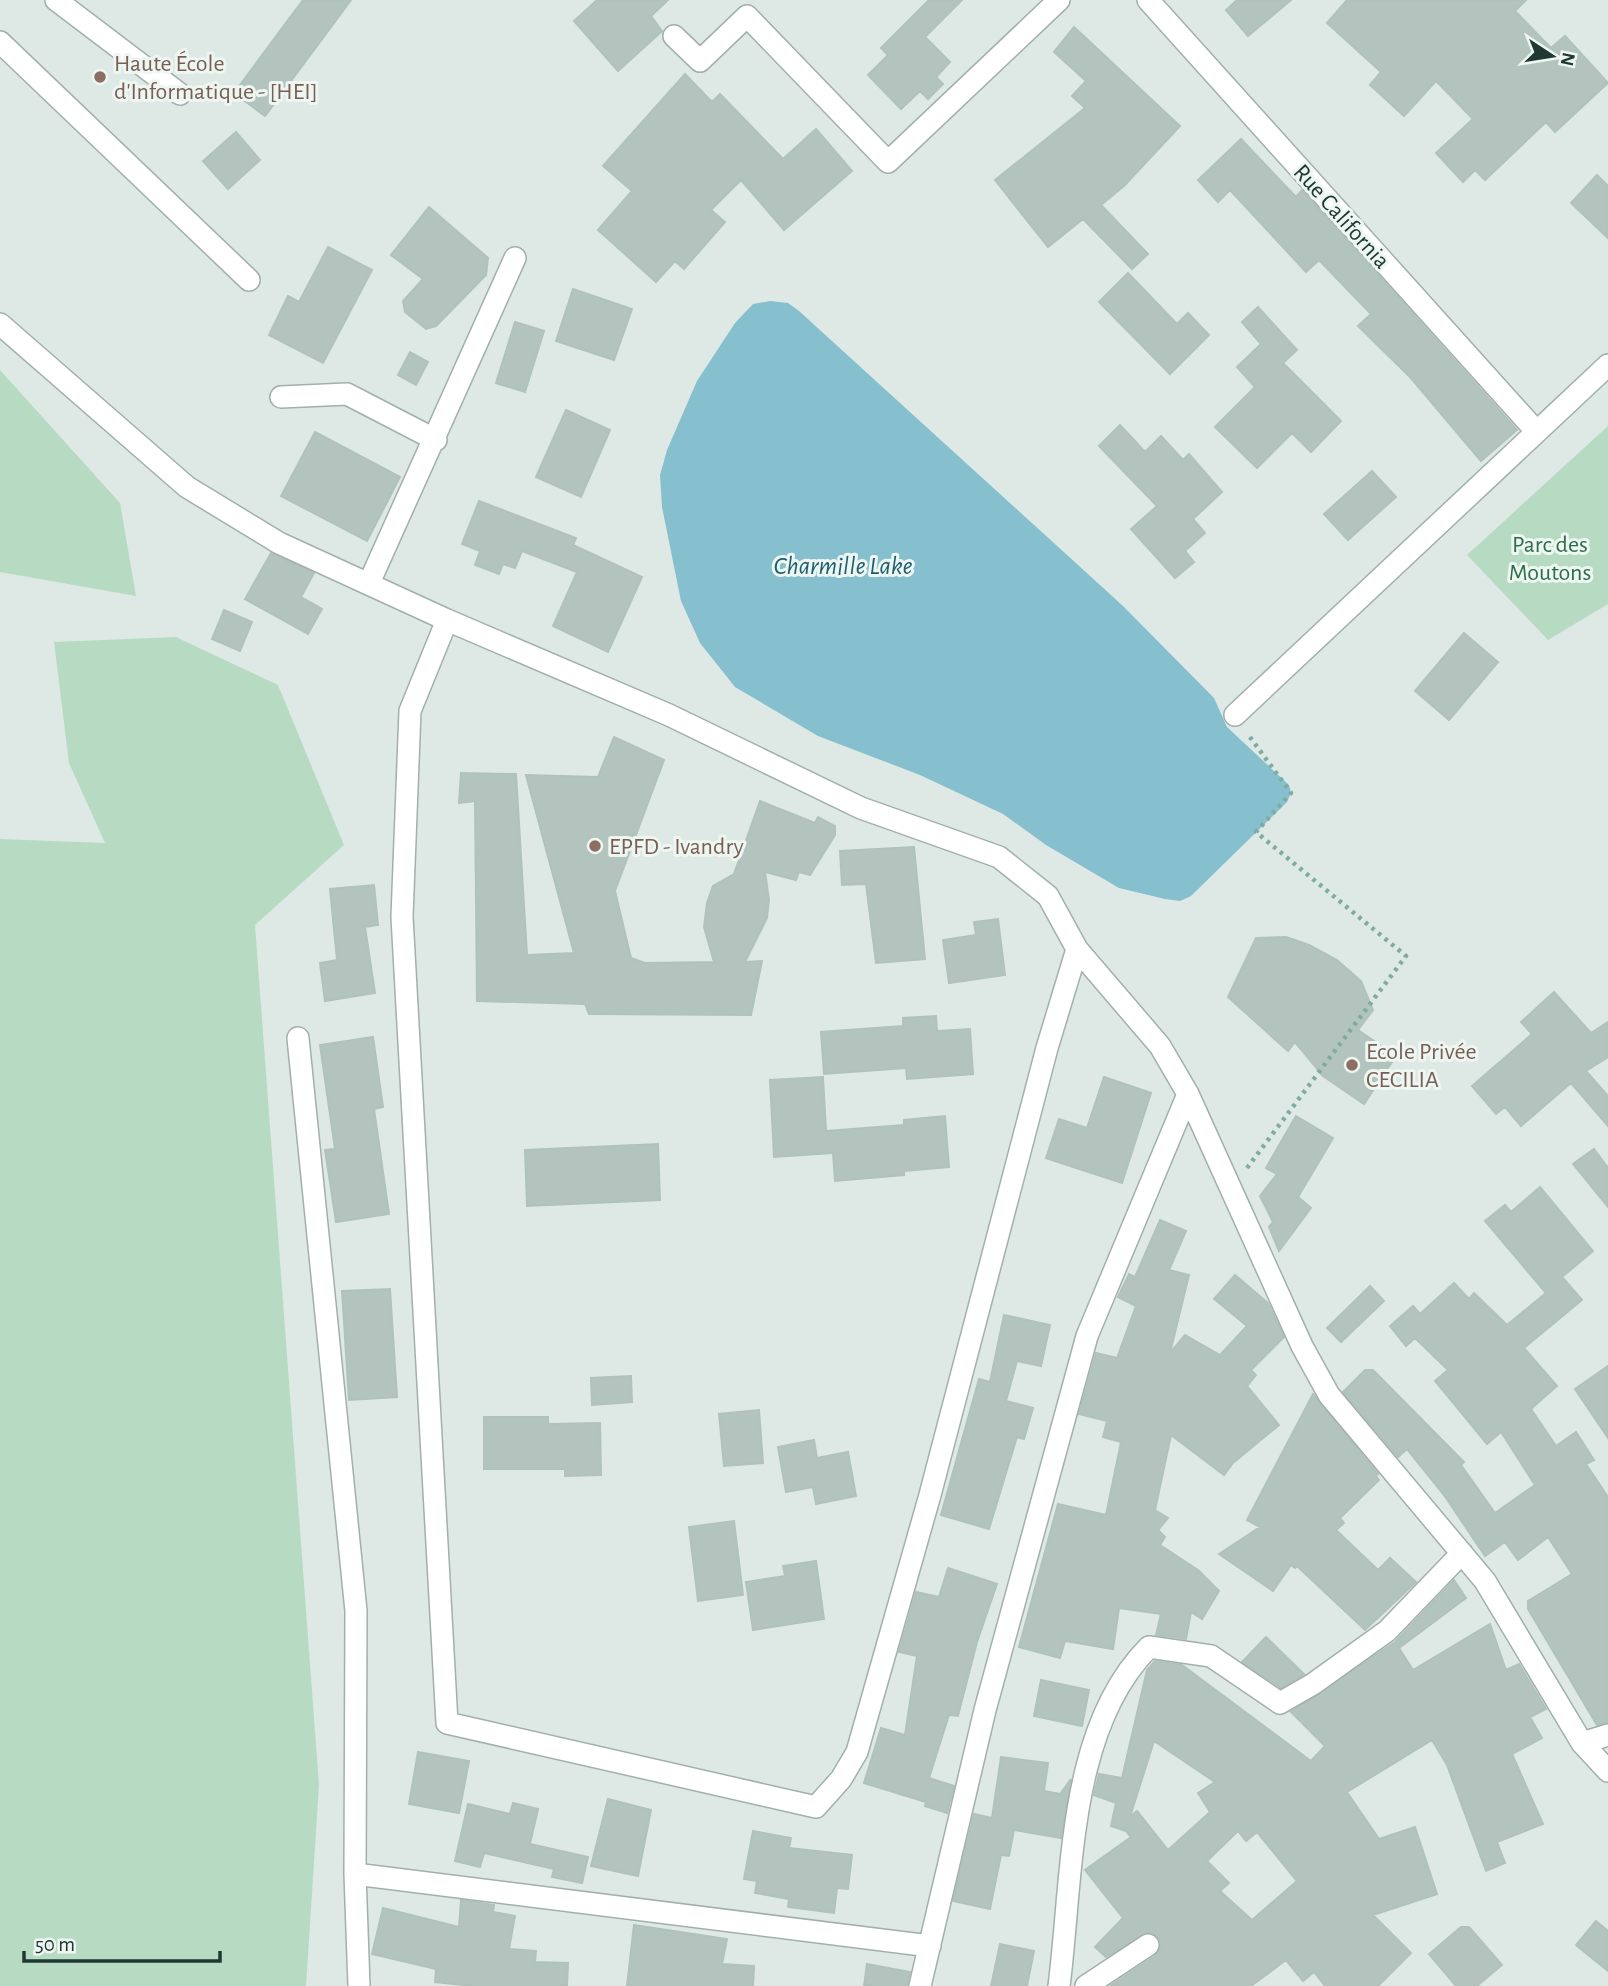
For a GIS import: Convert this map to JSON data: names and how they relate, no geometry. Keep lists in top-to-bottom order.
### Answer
{
  "streets": {
    "street": ["Rue California"]
  },
  "water": ["Charmille Lake"],
  "parks": ["Parc des Moutons"],
  "places": ["Haute École d'Informatique - [HEI]", "EPFD - Ivandry", "Ecole Privée CECILIA"],
  "scale_bar": "50 m",
  "north": "right"
}
